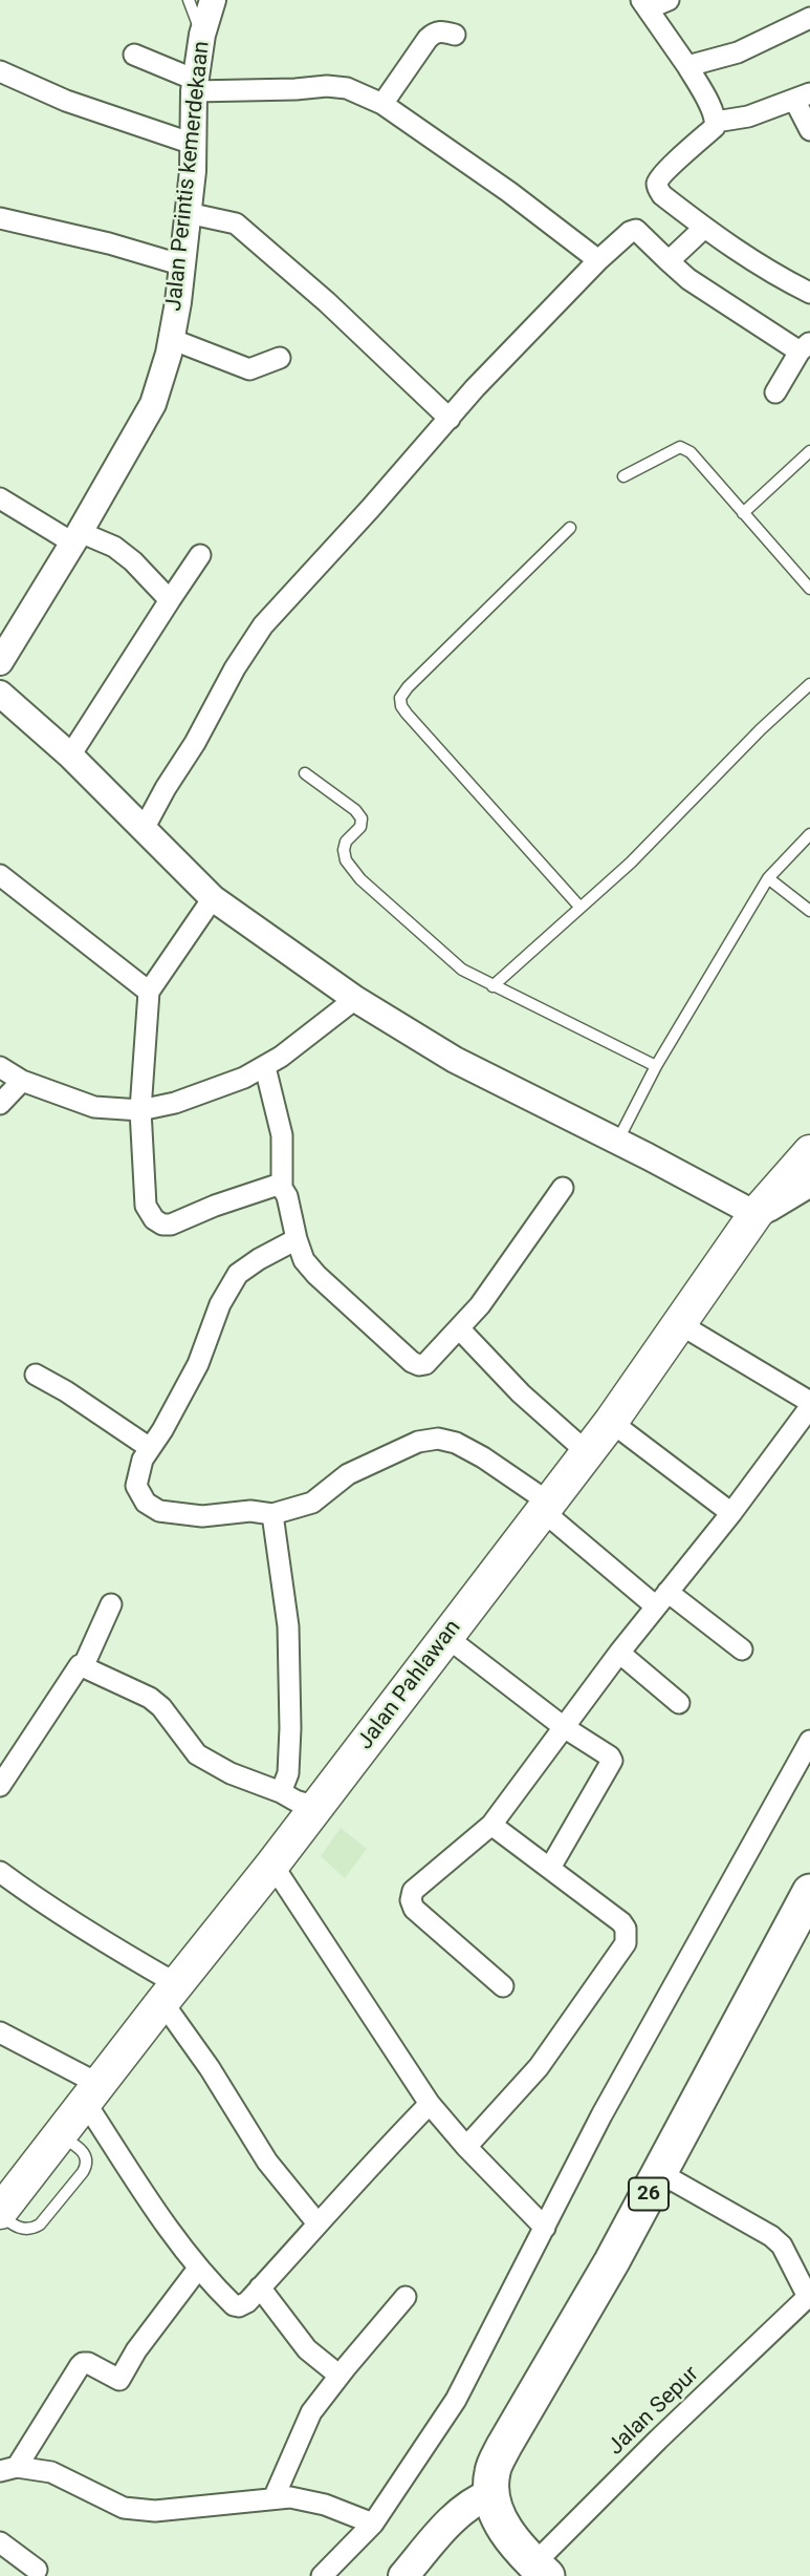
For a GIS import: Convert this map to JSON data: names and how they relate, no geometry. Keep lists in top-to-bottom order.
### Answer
{
  "streets": {
    "highway": ["26"],
    "main road": ["Jalan Pahlawan"],
    "street": ["Jalan Perintis kemerdekaan", "Jalan Sepur"]
  }
}
